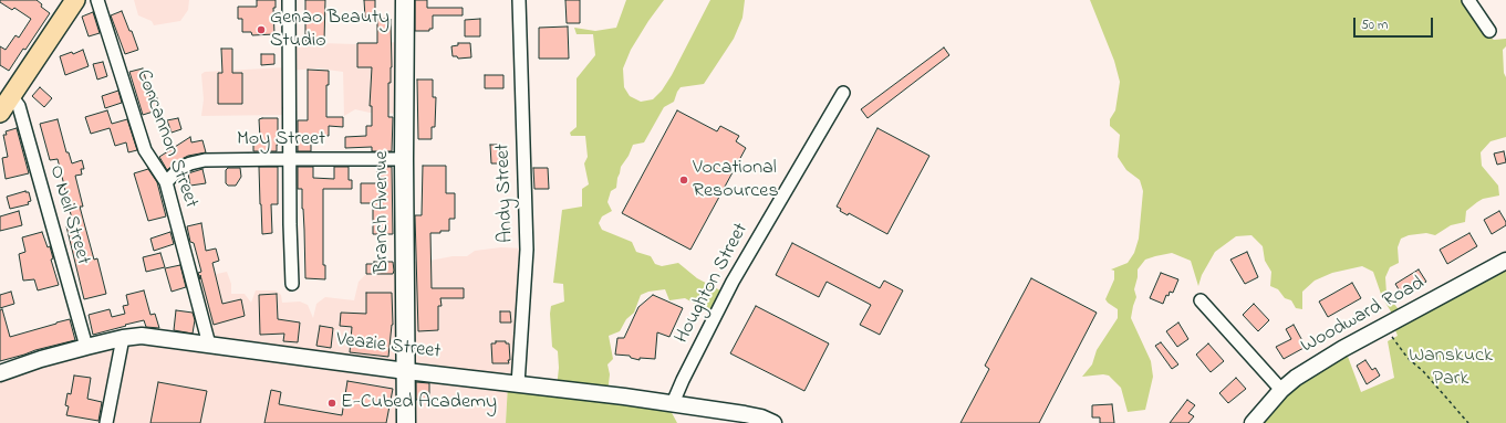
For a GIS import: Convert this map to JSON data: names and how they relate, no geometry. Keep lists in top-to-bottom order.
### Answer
{
  "streets": {
    "main road": ["Branch Avenue"],
    "street": [
      "Concannon Street",
      "Moy Street",
      "Andy Street",
      "O Neil Street",
      "Houghton Street",
      "Woodward Road",
      "Veazie Street"
    ]
  },
  "crossings": [
    ["Concannon Street", "Moy Street"],
    ["Concannon Street", "Veazie Street"],
    ["Moy Street", "Branch Avenue"],
    ["Andy Street", "Veazie Street"],
    ["Branch Avenue", "Veazie Street"],
    ["O Neil Street", "Veazie Street"],
    ["Houghton Street", "Veazie Street"]
  ],
  "parks": ["Wanskuck Park"],
  "places": ["Genao Beauty Studio", "Vocational Resources", "E-Cubed Academy"],
  "scale_bar": "50 m"
}
